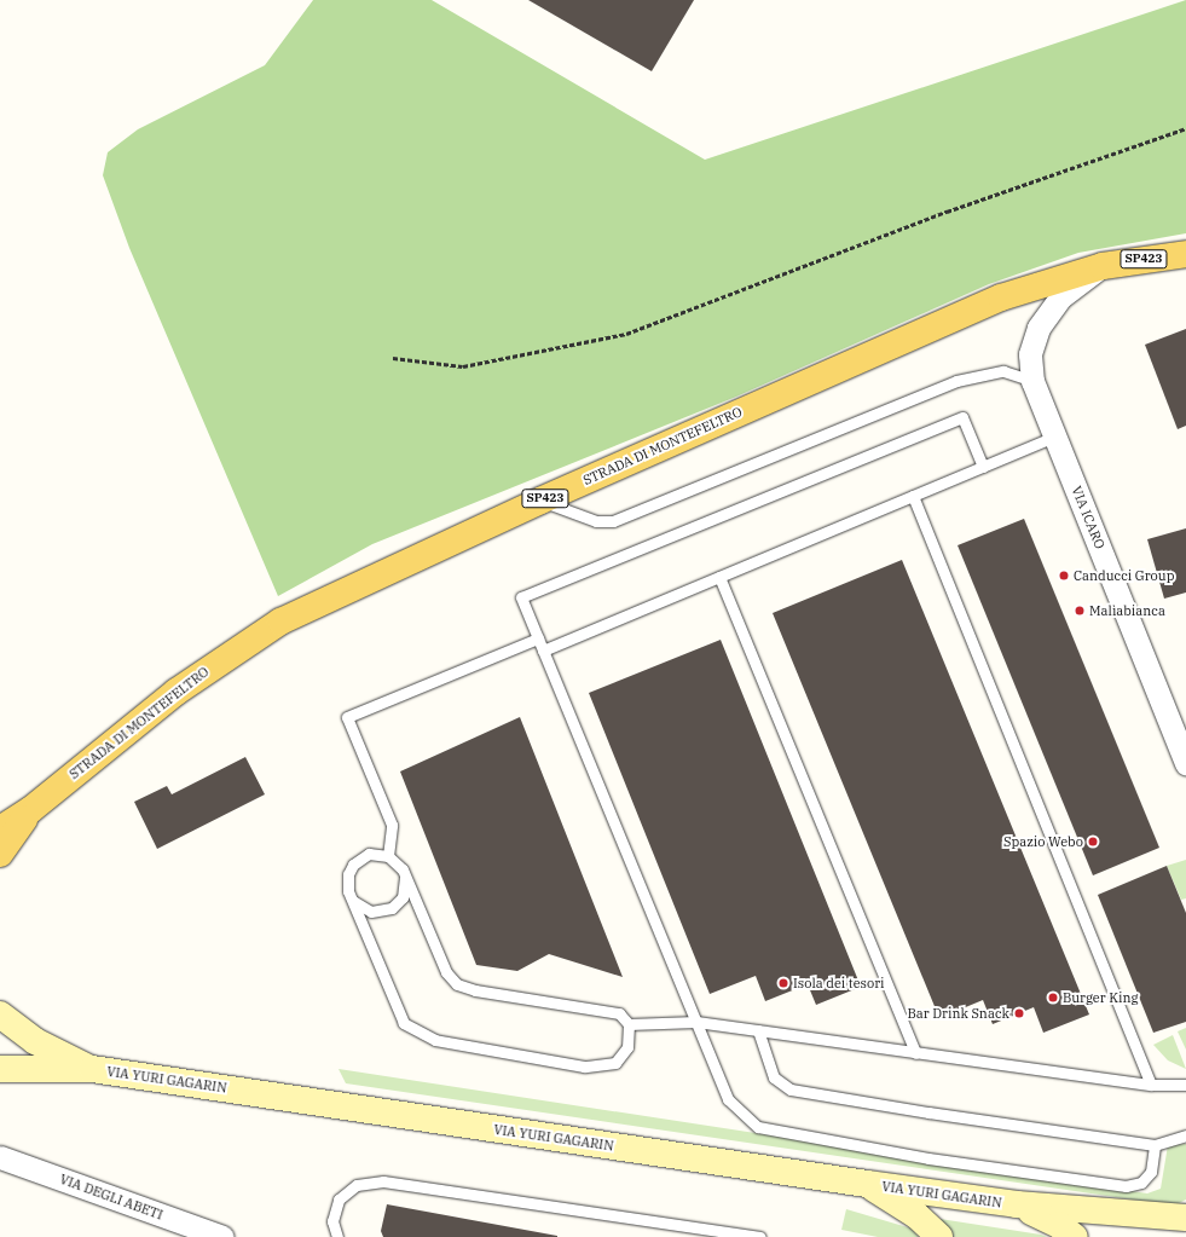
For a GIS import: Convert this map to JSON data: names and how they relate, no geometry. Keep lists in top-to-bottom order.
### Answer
{
  "streets": {
    "main road": ["SP423", "STRADA DI MONTEFELTRO", "VIA YURI GAGARIN"],
    "street": ["VIA ICARO", "VIA DEGLI ABETI"]
  },
  "crossings": [
    ["STRADA DI MONTEFELTRO", "VIA ICARO"]
  ],
  "places": [
    "Canducci Group",
    "Malìabianca",
    "Spazio Webo",
    "Isola dei tesori",
    "Burger King",
    "Bar Drink Snack"
  ]
}
